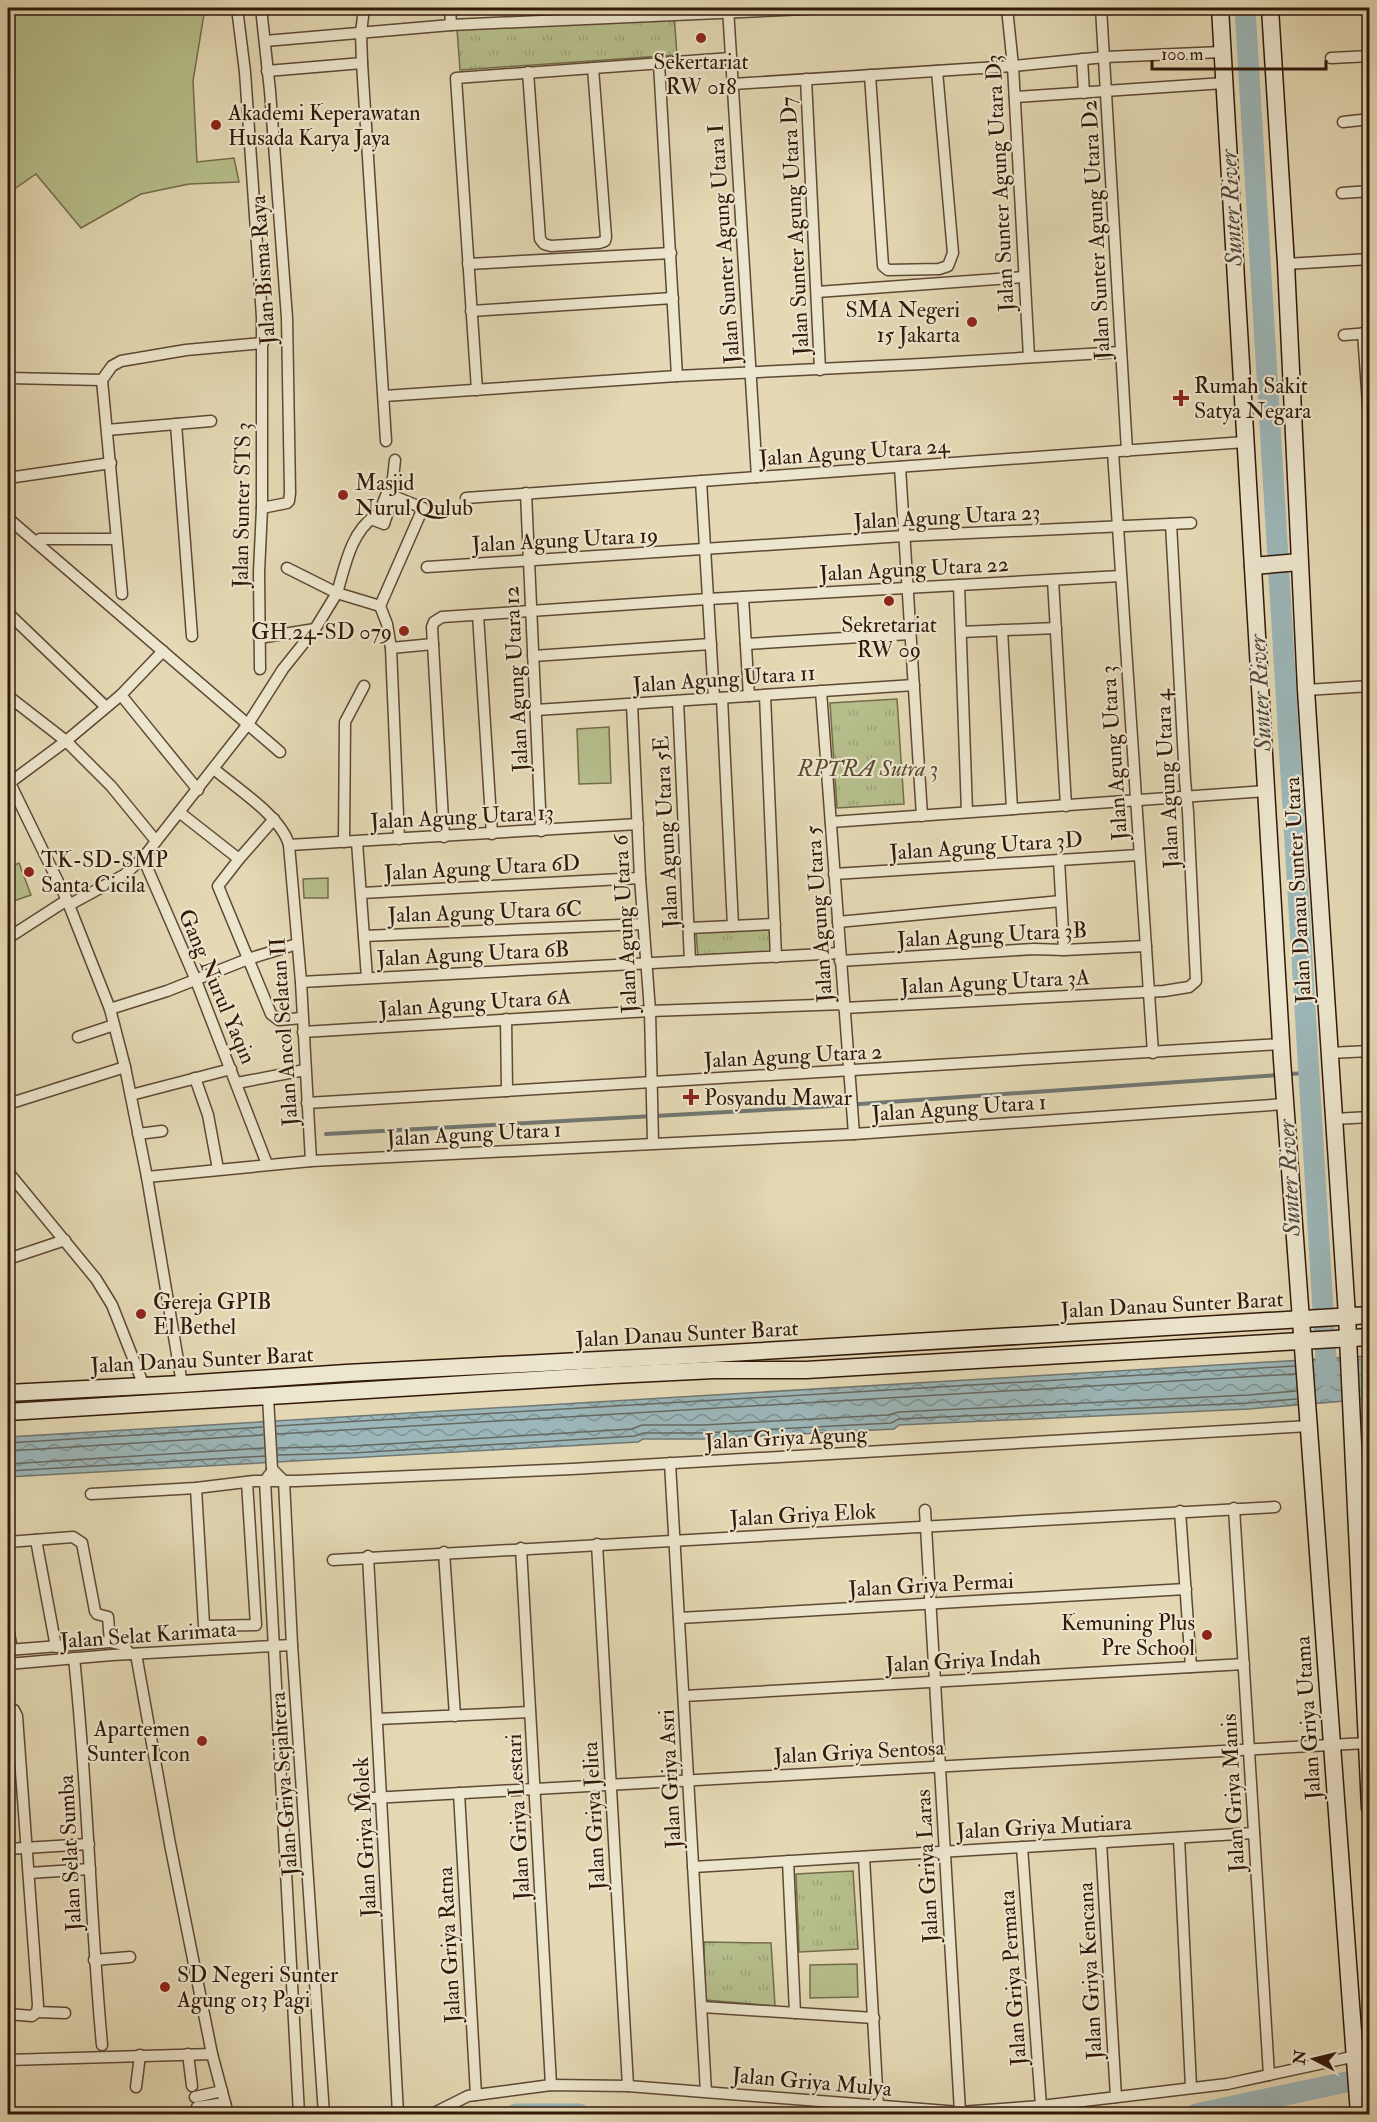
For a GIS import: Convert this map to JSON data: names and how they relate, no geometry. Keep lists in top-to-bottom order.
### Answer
{
  "streets": {
    "main road": ["Jalan Danau Sunter Utara", "Jalan Danau Sunter Barat", "Jalan Griya Utama"],
    "street": [
      "Jalan Sunter Agung Utara D3",
      "Jalan Sunter Agung Utara D7",
      "Jalan Sunter Agung Utara D2",
      "Jalan Sunter Agung Utara I",
      "Jalan Bisma Raya",
      "Jalan Agung Utara 24",
      "Jalan Sunter STS 3",
      "Jalan Agung Utara 23",
      "Jalan Agung Utara 19",
      "Jalan Agung Utara 22",
      "Jalan Agung Utara 11",
      "Jalan Agung Utara 12",
      "Jalan Agung Utara 3",
      "Jalan Agung Utara 4",
      "Jalan Agung Utara 13",
      "Jalan Agung Utara 5E",
      "Jalan Agung Utara 3D",
      "Jalan Agung Utara 6D",
      "Jalan Agung Utara 6C",
      "Jalan Agung Utara 5",
      "Jalan Agung Utara 6",
      "Jalan Agung Utara 3B",
      "Jalan Agung Utara 6B",
      "Jalan Agung Utara 3A",
      "Gang Nurul Yaqin",
      "Jalan Agung Utara 6A",
      "Jalan Ancol Selatan II",
      "Jalan Agung Utara 2",
      "Jalan Agung Utara 1",
      "Jalan Griya Agung",
      "Jalan Griya Elok",
      "Jalan Griya Permai",
      "Jalan Selat Karimata",
      "Jalan Griya Indah",
      "Jalan Griya Sentosa",
      "Jalan Griya Asri",
      "Jalan Griya Sejahtera",
      "Jalan Griya Manis",
      "Jalan Griya Jelita",
      "Jalan Griya Lestari",
      "Jalan Griya Mutiara",
      "Jalan Griya Molek",
      "Jalan Selat Sumba",
      "Jalan Griya Laras",
      "Jalan Griya Ratna",
      "Jalan Griya Kencana",
      "Jalan Griya Permata",
      "Jalan Griya Mulya"
    ]
  },
  "crossings": [
    ["Jalan Sunter Agung Utara D2", "Jalan Agung Utara 24"],
    ["Jalan Sunter Agung Utara I", "Jalan Agung Utara 24"],
    ["Jalan Bisma Raya", "Jalan Sunter STS 3"],
    ["Jalan Agung Utara 24", "Jalan Agung Utara 12"],
    ["Jalan Agung Utara 24", "Jalan Agung Utara 3"],
    ["Jalan Agung Utara 24", "Jalan Danau Sunter Utara"],
    ["Jalan Agung Utara 23", "Jalan Agung Utara 19"],
    ["Jalan Agung Utara 23", "Jalan Agung Utara 3"],
    ["Jalan Agung Utara 23", "Jalan Agung Utara 4"],
    ["Jalan Agung Utara 19", "Jalan Agung Utara 12"],
    ["Jalan Agung Utara 22", "Jalan Agung Utara 12"],
    ["Jalan Agung Utara 22", "Jalan Agung Utara 3"],
    ["Jalan Agung Utara 11", "Jalan Agung Utara 12"],
    ["Jalan Agung Utara 11", "Jalan Agung Utara 5E"],
    ["Jalan Agung Utara 11", "Jalan Agung Utara 5"],
    ["Jalan Agung Utara 11", "Jalan Agung Utara 6"],
    ["Jalan Agung Utara 12", "Jalan Agung Utara 13"],
    ["Jalan Agung Utara 3", "Jalan Agung Utara 4"],
    ["Jalan Agung Utara 3", "Jalan Agung Utara 3D"],
    ["Jalan Agung Utara 3", "Jalan Agung Utara 3B"],
    ["Jalan Agung Utara 3", "Jalan Agung Utara 3A"],
    ["Jalan Agung Utara 3", "Jalan Agung Utara 2"],
    ["Jalan Agung Utara 4", "Jalan Agung Utara 3A"],
    ["Jalan Agung Utara 13", "Jalan Agung Utara 6"],
    ["Jalan Agung Utara 13", "Jalan Ancol Selatan II"],
    ["Jalan Agung Utara 5E", "Jalan Agung Utara 6B"],
    ["Jalan Agung Utara 3D", "Jalan Agung Utara 5"],
    ["Jalan Agung Utara 6D", "Jalan Agung Utara 6"],
    ["Jalan Danau Sunter Utara", "Jalan Agung Utara 2"],
    ["Jalan Danau Sunter Utara", "Jalan Agung Utara 1"],
    ["Jalan Danau Sunter Utara", "Jalan Danau Sunter Barat"],
    ["Jalan Danau Sunter Utara", "Jalan Griya Utama"],
    ["Jalan Agung Utara 6C", "Jalan Agung Utara 6"],
    ["Jalan Agung Utara 5", "Jalan Agung Utara 3B"],
    ["Jalan Agung Utara 5", "Jalan Agung Utara 3A"],
    ["Jalan Agung Utara 5", "Jalan Agung Utara 2"],
    ["Jalan Agung Utara 5", "Jalan Agung Utara 1"],
    ["Jalan Agung Utara 6", "Jalan Agung Utara 6B"],
    ["Jalan Agung Utara 6", "Jalan Agung Utara 3A"],
    ["Jalan Agung Utara 6", "Jalan Agung Utara 6A"],
    ["Jalan Agung Utara 6", "Jalan Agung Utara 2"],
    ["Jalan Agung Utara 6", "Jalan Agung Utara 1"],
    ["Jalan Agung Utara 3B", "Jalan Agung Utara 6B"],
    ["Jalan Agung Utara 6B", "Jalan Ancol Selatan II"],
    ["Jalan Agung Utara 3A", "Jalan Agung Utara 6A"],
    ["Jalan Agung Utara 6A", "Jalan Ancol Selatan II"],
    ["Jalan Ancol Selatan II", "Jalan Agung Utara 2"],
    ["Jalan Ancol Selatan II", "Jalan Agung Utara 1"],
    ["Jalan Danau Sunter Barat", "Jalan Griya Utama"],
    ["Jalan Griya Agung", "Jalan Griya Utama"],
    ["Jalan Griya Agung", "Jalan Griya Asri"],
    ["Jalan Griya Agung", "Jalan Griya Sejahtera"],
    ["Jalan Griya Elok", "Jalan Griya Asri"],
    ["Jalan Griya Elok", "Jalan Griya Manis"],
    ["Jalan Griya Elok", "Jalan Griya Jelita"],
    ["Jalan Griya Elok", "Jalan Griya Lestari"],
    ["Jalan Griya Elok", "Jalan Griya Molek"],
    ["Jalan Griya Elok", "Jalan Griya Laras"],
    ["Jalan Griya Permai", "Jalan Griya Asri"],
    ["Jalan Griya Permai", "Jalan Griya Laras"],
    ["Jalan Selat Karimata", "Jalan Griya Sejahtera"],
    ["Jalan Selat Karimata", "Jalan Selat Sumba"],
    ["Jalan Griya Indah", "Jalan Griya Asri"],
    ["Jalan Griya Indah", "Jalan Griya Manis"],
    ["Jalan Griya Indah", "Jalan Griya Laras"],
    ["Jalan Griya Utama", "Jalan Griya Sentosa"],
    ["Jalan Griya Utama", "Jalan Griya Mulya"],
    ["Jalan Griya Sentosa", "Jalan Griya Asri"],
    ["Jalan Griya Sentosa", "Jalan Griya Manis"],
    ["Jalan Griya Sentosa", "Jalan Griya Jelita"],
    ["Jalan Griya Sentosa", "Jalan Griya Lestari"],
    ["Jalan Griya Sentosa", "Jalan Griya Molek"],
    ["Jalan Griya Sentosa", "Jalan Griya Laras"],
    ["Jalan Griya Sentosa", "Jalan Griya Ratna"],
    ["Jalan Griya Asri", "Jalan Griya Mutiara"],
    ["Jalan Griya Asri", "Jalan Griya Mulya"],
    ["Jalan Griya Manis", "Jalan Griya Mutiara"],
    ["Jalan Griya Manis", "Jalan Griya Mulya"],
    ["Jalan Griya Jelita", "Jalan Griya Mulya"],
    ["Jalan Griya Lestari", "Jalan Griya Mulya"],
    ["Jalan Griya Mutiara", "Jalan Griya Laras"],
    ["Jalan Griya Mutiara", "Jalan Griya Kencana"],
    ["Jalan Griya Mutiara", "Jalan Griya Permata"],
    ["Jalan Griya Laras", "Jalan Griya Mulya"],
    ["Jalan Griya Ratna", "Jalan Griya Mulya"],
    ["Jalan Griya Kencana", "Jalan Griya Mulya"],
    ["Jalan Griya Permata", "Jalan Griya Mulya"]
  ],
  "water": ["Sunter River"],
  "parks": ["RPTRA Sutra 3"],
  "places": {
    "other": [
      "Sekertariat RW 018",
      "Akademi Keperawatan Husada Karya Jaya",
      "SMA Negeri 15 Jakarta",
      "Masjid Nurul Qulub",
      "Sekretariat RW 09",
      "GH 24-SD 079",
      "TK-SD-SMP Santa Cicila",
      "Gereja GPIB El Bethel",
      "Kemuning Plus Pre School",
      "Apartemen Sunter Icon",
      "SD Negeri Sunter Agung 013 Pagi"
    ],
    "health": ["Rumah Sakit Satya Negara", "Posyandu Mawar"]
  },
  "scale_bar": "100 m",
  "north": "left"
}
